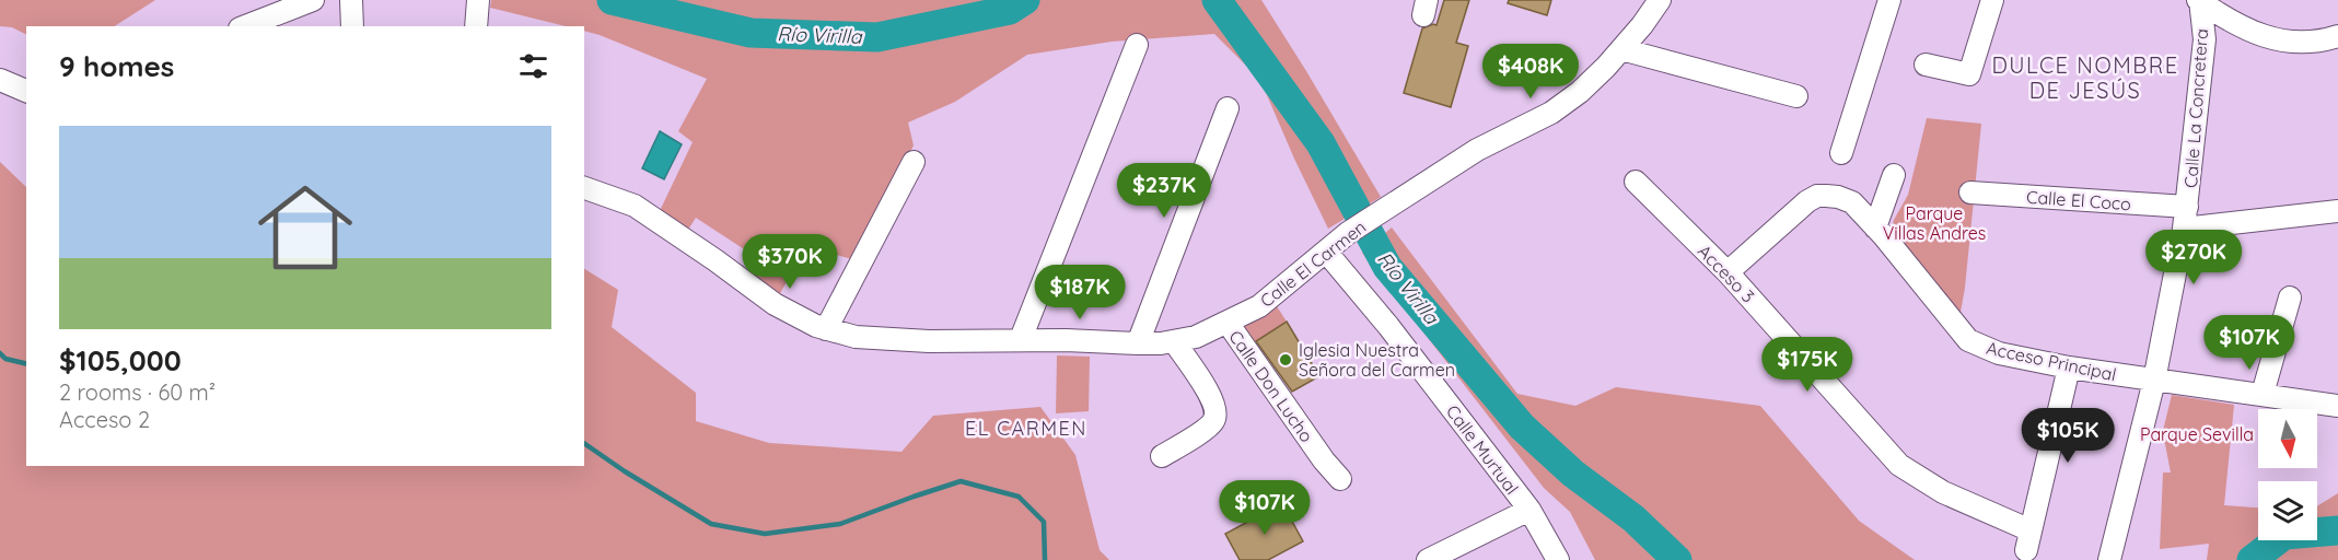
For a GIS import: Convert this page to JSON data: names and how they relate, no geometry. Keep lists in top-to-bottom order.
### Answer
{
  "streets": {
    "street": [
      "Calle La Concretera",
      "Calle El Coco",
      "Calle El Carmen",
      "Acceso 3",
      "Acceso Principal",
      "Calle Don Lucho",
      "Calle Murtual"
    ]
  },
  "crossings": [
    ["Calle La Concretera", "Calle El Coco"],
    ["Calle La Concretera", "Acceso Principal"],
    ["Calle El Carmen", "Calle Don Lucho"],
    ["Calle El Carmen", "Calle Murtual"],
    ["Acceso 3", "Acceso Principal"]
  ],
  "districts": ["DULCE NOMBRE DE JESÚS", "EL CARMEN"],
  "water": ["Río Virilla"],
  "parks": ["Parque Villas Andres", "Parque Sevilla"],
  "places": ["Iglesia Nuestra Señora del Carmen"],
  "north": "bottom",
  "page": {
    "heading": "9 homes",
    "price": [
      "$408K",
      "$237K",
      "$270K",
      "$370K",
      "$187K",
      "$107K",
      "$175K",
      "$105K",
      "$107K"
    ],
    "list": [
      {
        "name": "$105,000",
        "note": "2 rooms · 60 m² · Acceso 2"
      }
    ]
  }
}
